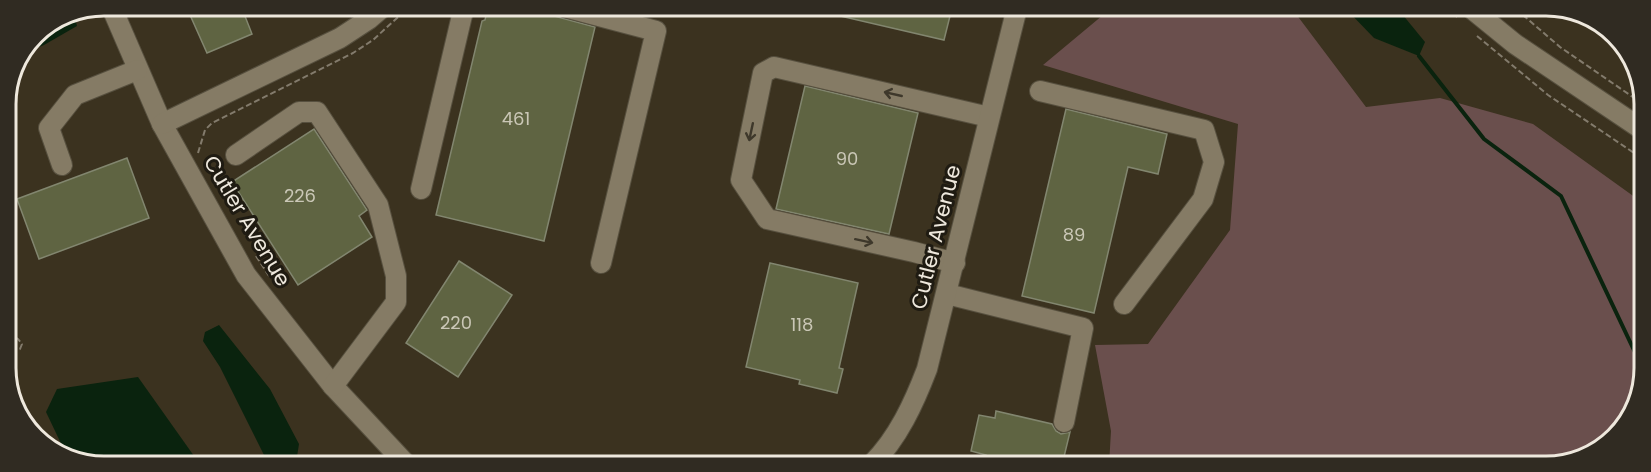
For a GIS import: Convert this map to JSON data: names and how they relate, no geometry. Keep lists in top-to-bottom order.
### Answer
{
  "streets": {
    "street": ["Cutler Avenue"]
  },
  "house_numbers": [
    "461",
    "90",
    "226",
    "89",
    "220",
    "118"
  ]
}
